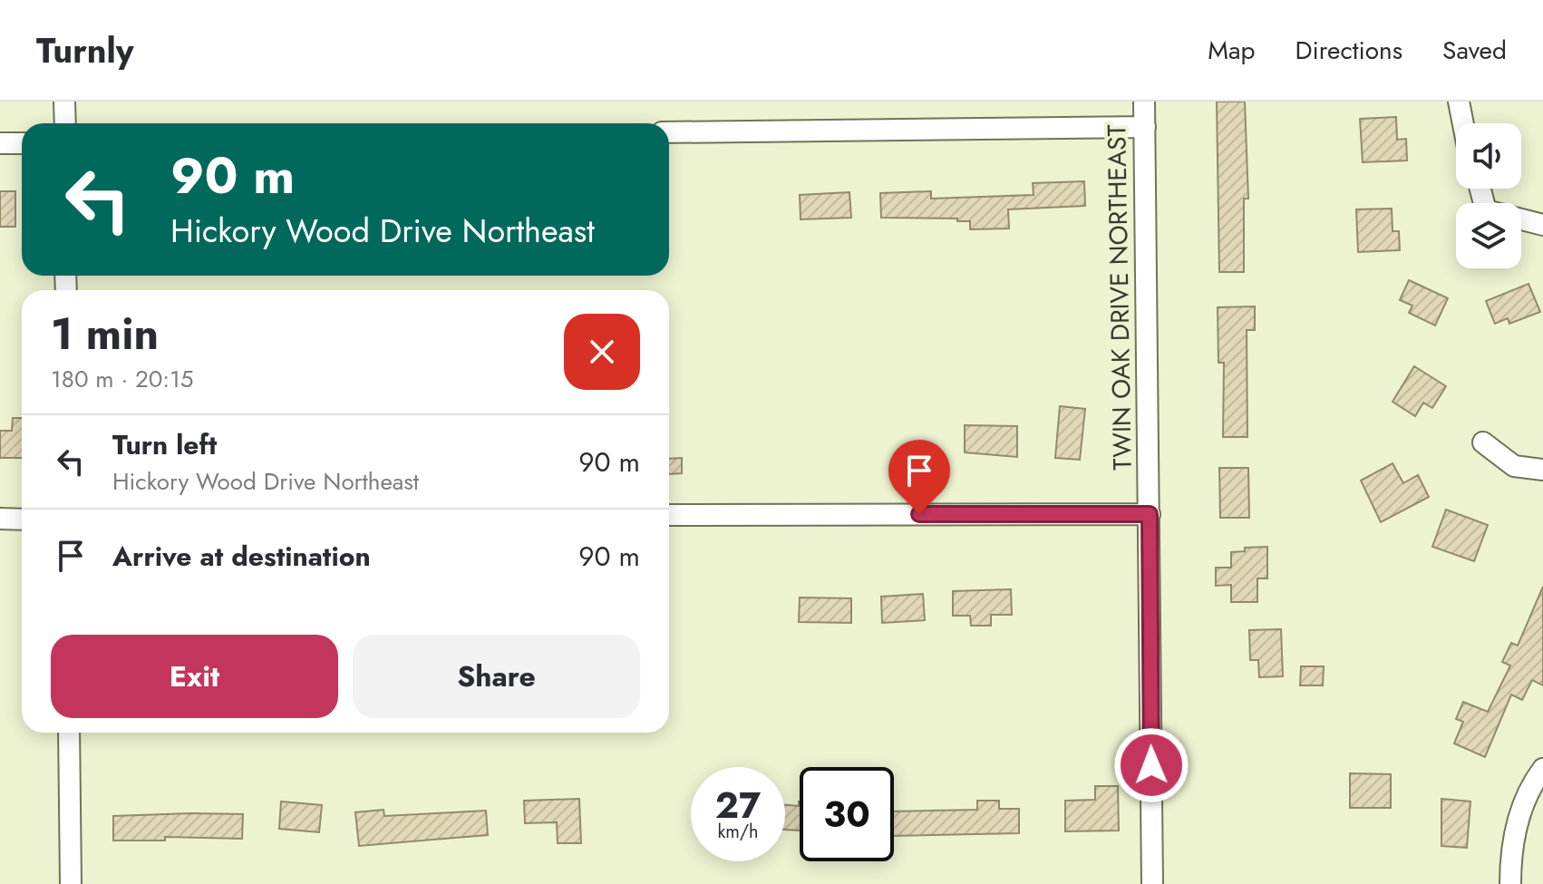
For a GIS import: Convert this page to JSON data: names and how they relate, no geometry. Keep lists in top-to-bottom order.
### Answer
{
  "streets": {
    "street": ["TWIN OAK DRIVE NORTHEAST"]
  },
  "page": {
    "header": "Turnly",
    "nav": ["Map", "Directions", "Saved"],
    "turn": ["90 m", "Hickory Wood Drive Northeast"],
    "heading": ["1 min", "180 m · 20:15"],
    "list": [
      {
        "name": "Turn left",
        "note": "Hickory Wood Drive Northeast",
        "value": "90 m"
      },
      {
        "name": "Arrive at destination",
        "value": "90 m"
      }
    ],
    "buttons": ["Exit", "Share"],
    "speed": "27 km/h",
    "limit": "30"
  }
}
